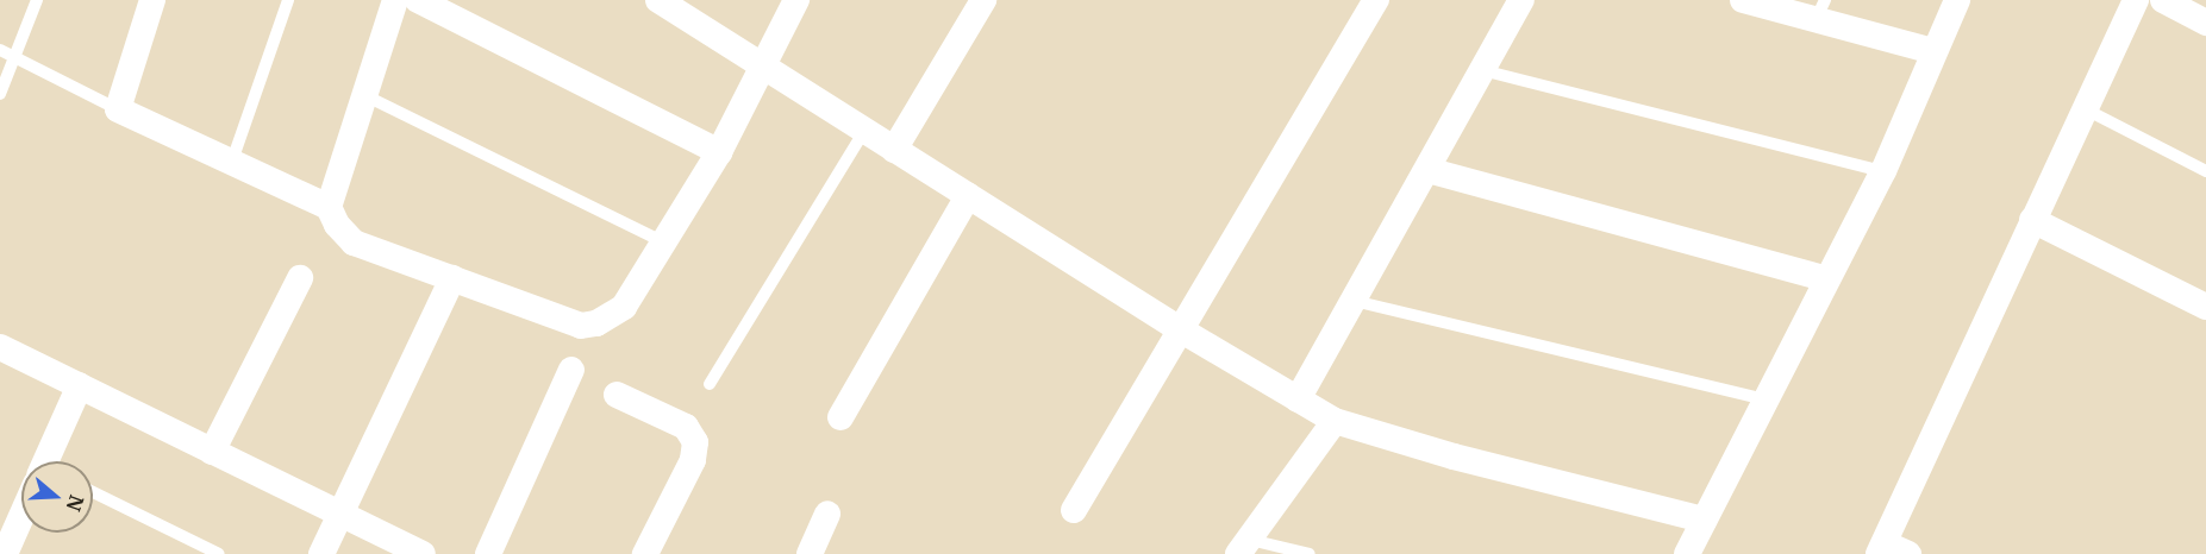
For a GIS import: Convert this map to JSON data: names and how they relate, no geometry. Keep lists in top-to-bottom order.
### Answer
{
  "north": "right"
}
